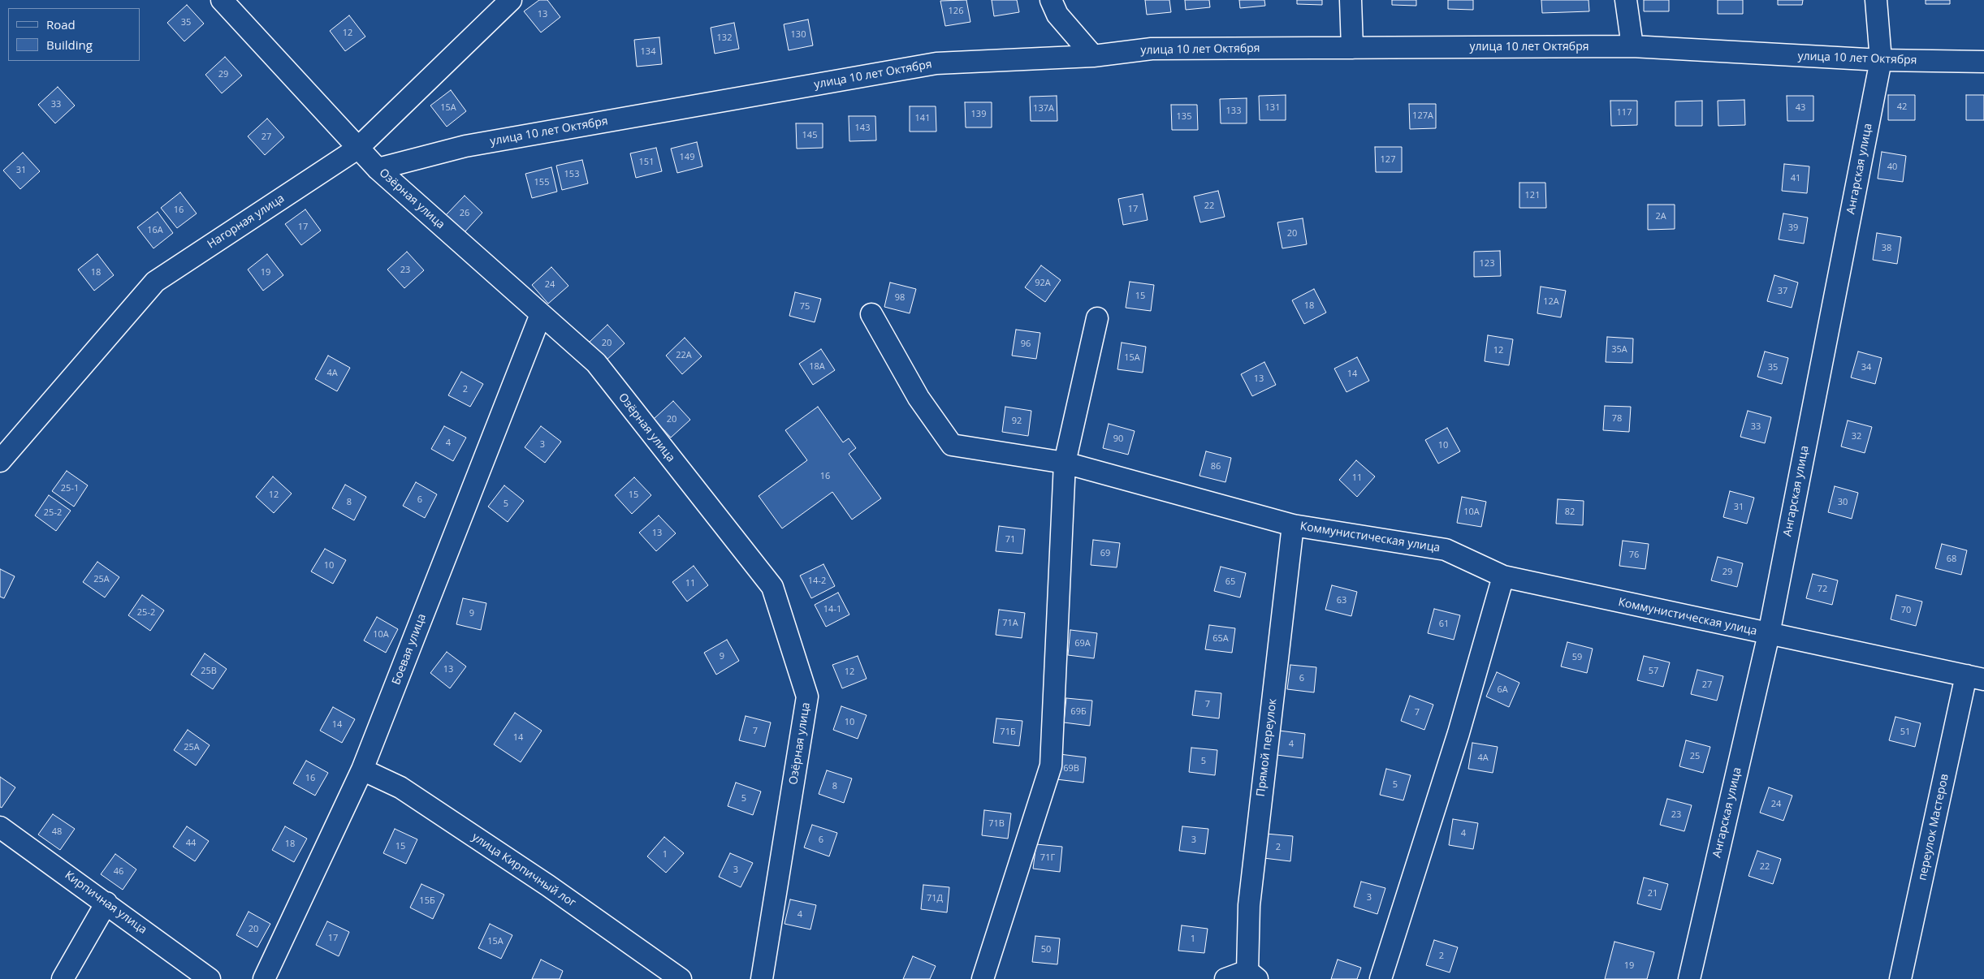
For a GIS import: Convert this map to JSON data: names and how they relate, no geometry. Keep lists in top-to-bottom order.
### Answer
{
  "streets": {
    "street": [
      "улица 10 лет Октября",
      "Ангарская улица",
      "Озёрная улица",
      "Нагорная улица",
      "Коммунистическая улица",
      "Боевая улица",
      "Прямой переулок",
      "переулок Мастеров",
      "улица Кирпичный лог",
      "Кирпичная улица"
    ]
  },
  "crossings": [
    ["улица 10 лет Октября", "Ангарская улица"],
    ["улица 10 лет Октября", "Озёрная улица"],
    ["Ангарская улица", "Коммунистическая улица"],
    ["Озёрная улица", "Нагорная улица"],
    ["Озёрная улица", "Боевая улица"],
    ["Коммунистическая улица", "Прямой переулок"],
    ["Коммунистическая улица", "переулок Мастеров"],
    ["Боевая улица", "улица Кирпичный лог"]
  ],
  "house_numbers": [
    "126",
    "13",
    "35",
    "12",
    "130",
    "132",
    "134",
    "29",
    "33",
    "42",
    "15А",
    "131",
    "43",
    "137А",
    "133",
    "117",
    "139",
    "127А",
    "135",
    "141",
    "143",
    "145",
    "27",
    "149",
    "127",
    "151",
    "40",
    "31",
    "153",
    "41",
    "155",
    "121",
    "22",
    "17",
    "16",
    "26",
    "2А",
    "17",
    "39",
    "16А",
    "20",
    "38",
    "123",
    "23",
    "18",
    "19",
    "92А",
    "24",
    "37",
    "15",
    "98",
    "12А",
    "18",
    "75",
    "20",
    "96",
    "35А",
    "12",
    "22А",
    "15А",
    "18А",
    "35",
    "34",
    "4А",
    "14",
    "13",
    "2",
    "78",
    "20",
    "92",
    "33",
    "32",
    "90",
    "4",
    "3",
    "10",
    "86",
    "16",
    "11",
    "25-1",
    "12",
    "15",
    "6",
    "8",
    "30",
    "5",
    "31",
    "10А",
    "82",
    "25-2",
    "13",
    "71",
    "69",
    "76",
    "68",
    "10",
    "29",
    "25А",
    "14-2",
    "65",
    "11",
    "72",
    "63",
    "14-1",
    "70",
    "25-2",
    "9",
    "71А",
    "61",
    "10А",
    "65А",
    "69А",
    "9",
    "59",
    "13",
    "25В",
    "57",
    "12",
    "6",
    "27",
    "6А",
    "7",
    "69Б",
    "7",
    "10",
    "14",
    "7",
    "71Б",
    "51",
    "14",
    "4",
    "25А",
    "25",
    "4А",
    "5",
    "69В",
    "16",
    "5",
    "8",
    "5",
    "24",
    "23",
    "71В",
    "48",
    "4",
    "6",
    "3",
    "44",
    "18",
    "15",
    "2",
    "1",
    "71Г",
    "22",
    "3",
    "46",
    "21",
    "3",
    "71Д",
    "15Б",
    "4",
    "20",
    "17",
    "1",
    "15А",
    "50",
    "2",
    "19"
  ],
  "legend": ["Road", "Building"]
}
